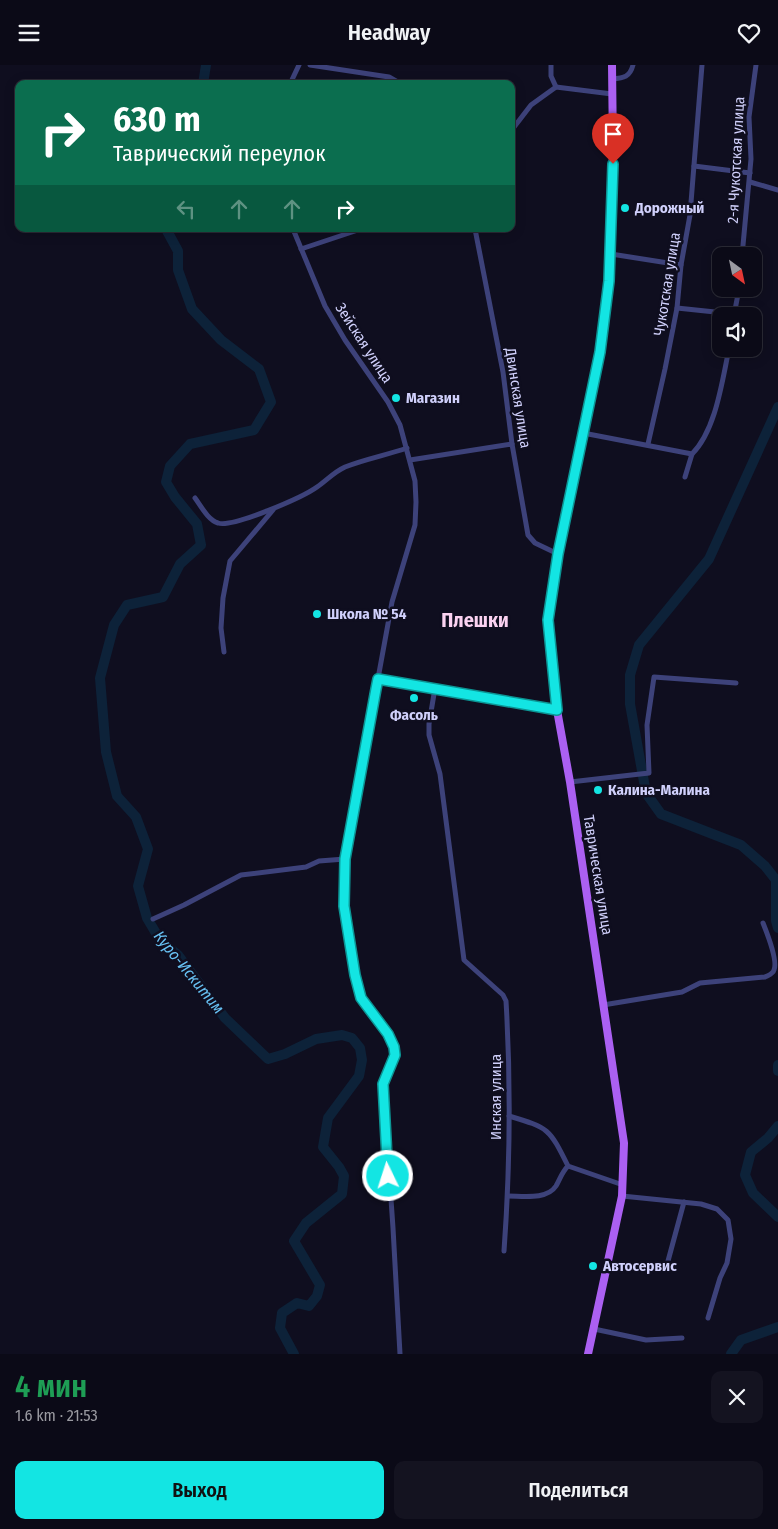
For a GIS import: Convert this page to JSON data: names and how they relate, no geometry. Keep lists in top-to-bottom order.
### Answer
{
  "streets": {
    "main road": ["Таврическая улица"],
    "street": [
      "2-я Чукотская улица",
      "Чукотская улица",
      "Зейская улица",
      "Двинская улица",
      "Инская улица"
    ]
  },
  "crossings": [
    ["Двинская улица", "Таврическая улица"]
  ],
  "districts": ["Плешки"],
  "water": ["Куро-Искитим"],
  "places": [
    "Дорожный",
    "Магазин",
    "Школа № 54",
    "Фасоль",
    "Калина-Малина",
    "Автосервис"
  ],
  "north": "bottom right",
  "page": {
    "header": "Headway",
    "turn": ["630 m", "Таврический переулок"],
    "heading": ["4 мин", "1.6 km · 21:53"],
    "buttons": ["Выход", "Поделиться"]
  }
}
